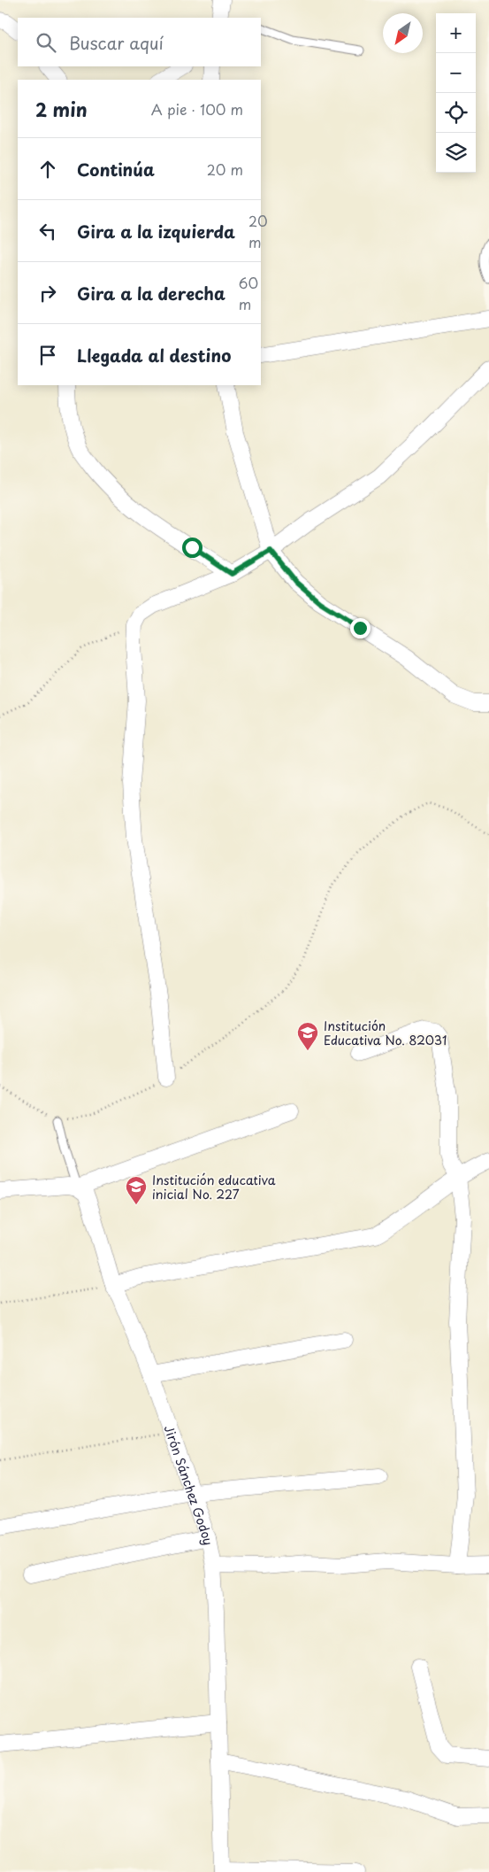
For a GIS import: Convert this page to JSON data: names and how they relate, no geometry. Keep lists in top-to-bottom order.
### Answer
{
  "streets": {
    "street": ["Jirón Sánchez Godoy"]
  },
  "places": {
    "school or university": ["Institución Educativa No. 82031", "Institución educativa inicial No. 227"]
  },
  "north": "bottom left",
  "page": {
    "map_buttons": ["+", "−"],
    "search": "Buscar aquí",
    "heading": ["2 min", "A pie · 100 m"],
    "list": [
      ["Continúa", "20 m"],
      ["Gira a la izquierda", "20 m"],
      ["Gira a la derecha", "60 m"],
      "Llegada al destino"
    ]
  }
}
